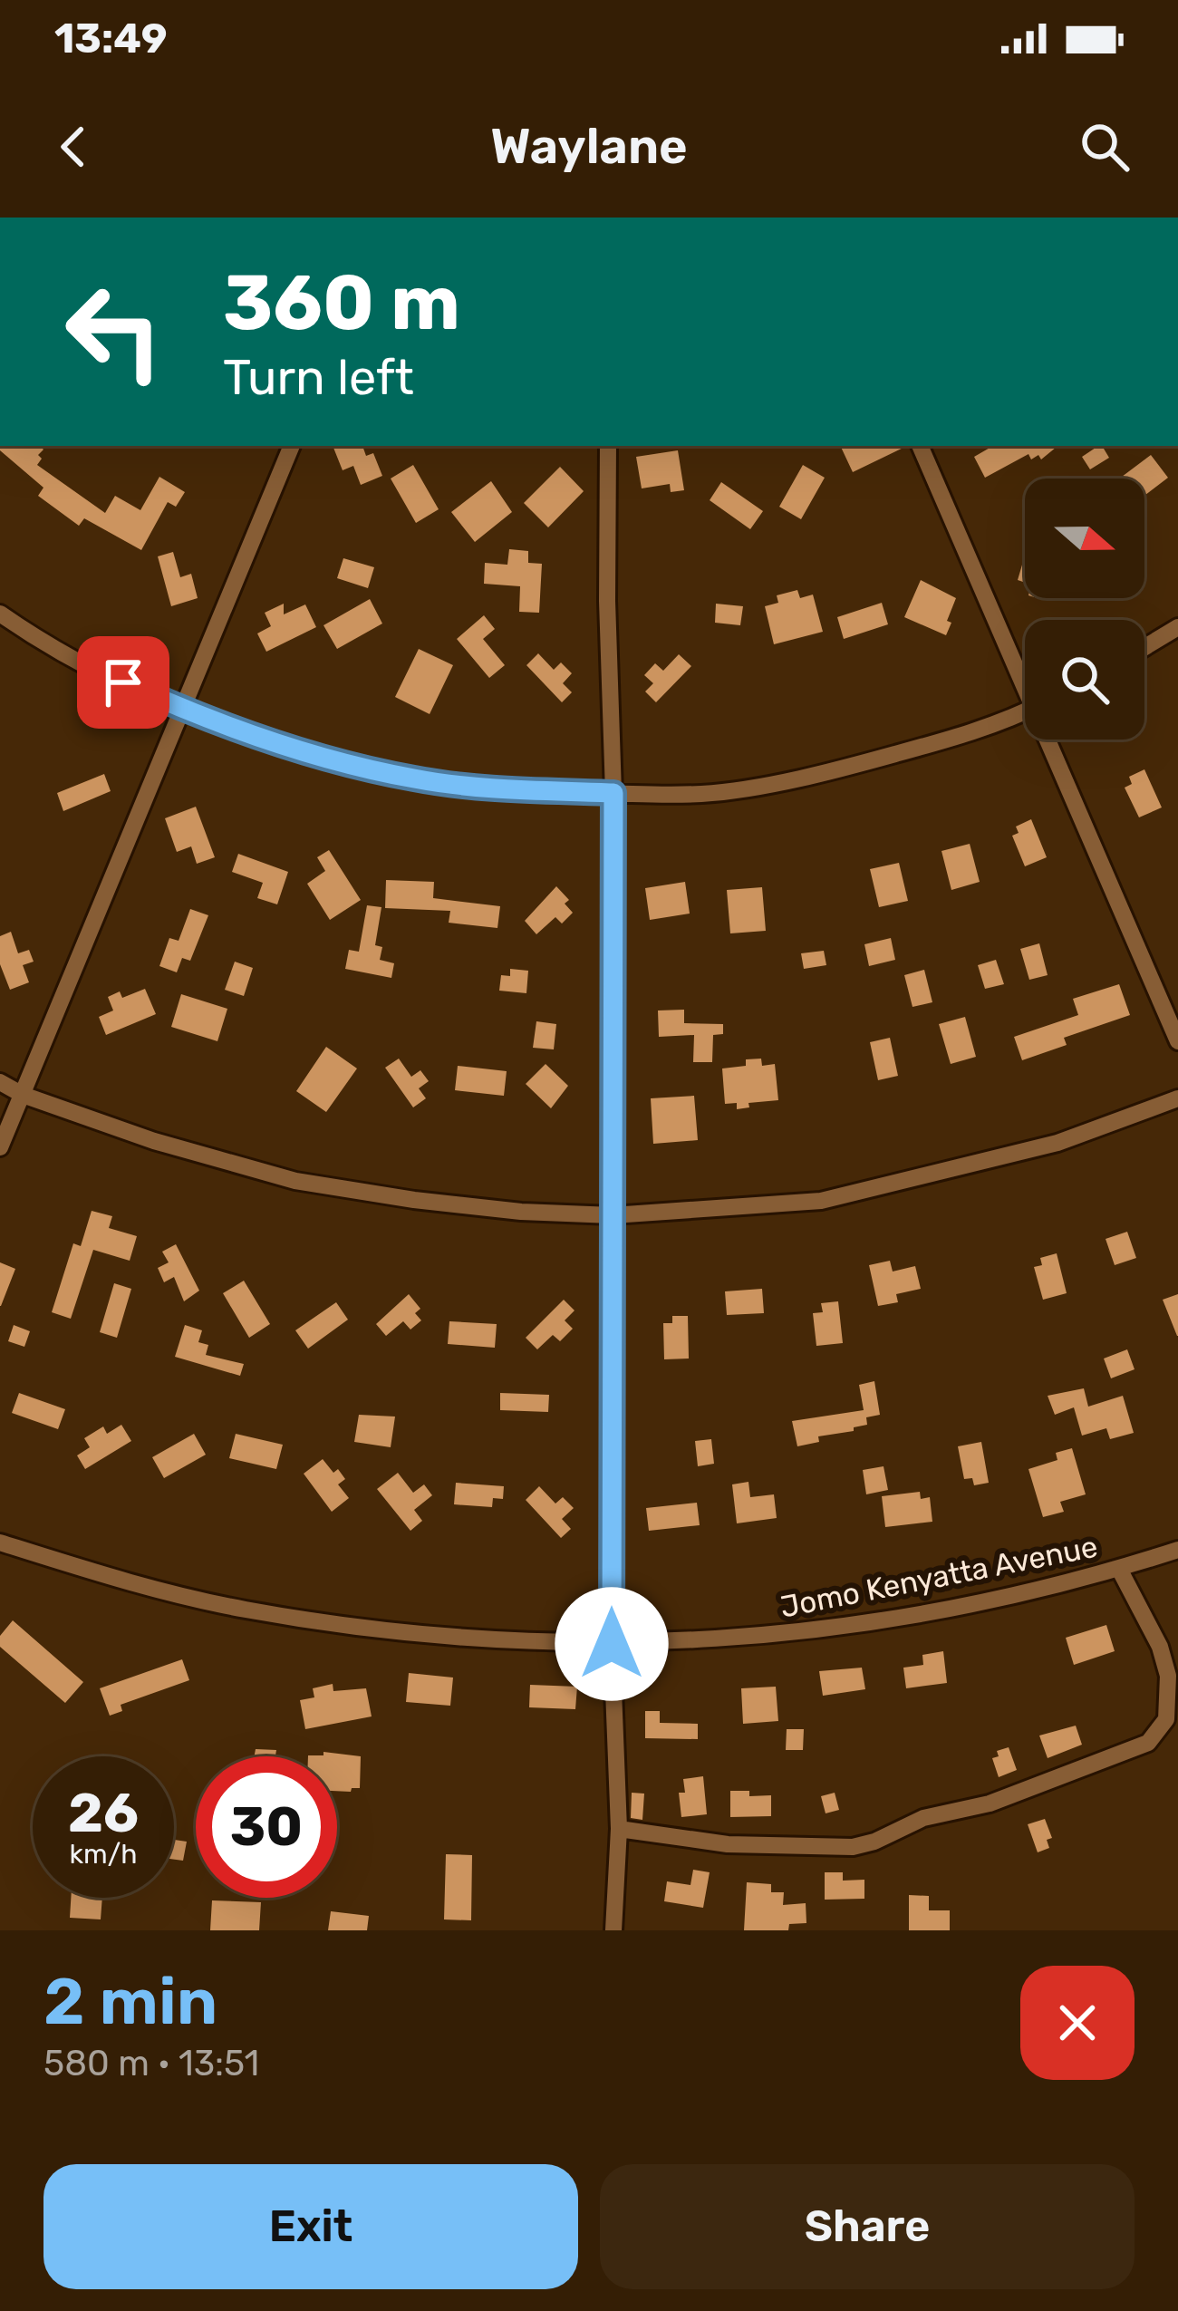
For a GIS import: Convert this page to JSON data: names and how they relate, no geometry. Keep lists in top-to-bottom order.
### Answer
{
  "streets": {
    "street": ["Jomo Kenyatta Avenue"]
  },
  "north": "right",
  "page": {
    "status": "13:49",
    "header": "Waylane",
    "turn": ["360 m", "Turn left"],
    "speed": "26 km/h",
    "limit": "30",
    "heading": ["2 min", "580 m · 13:51"],
    "buttons": ["Exit", "Share"]
  }
}
